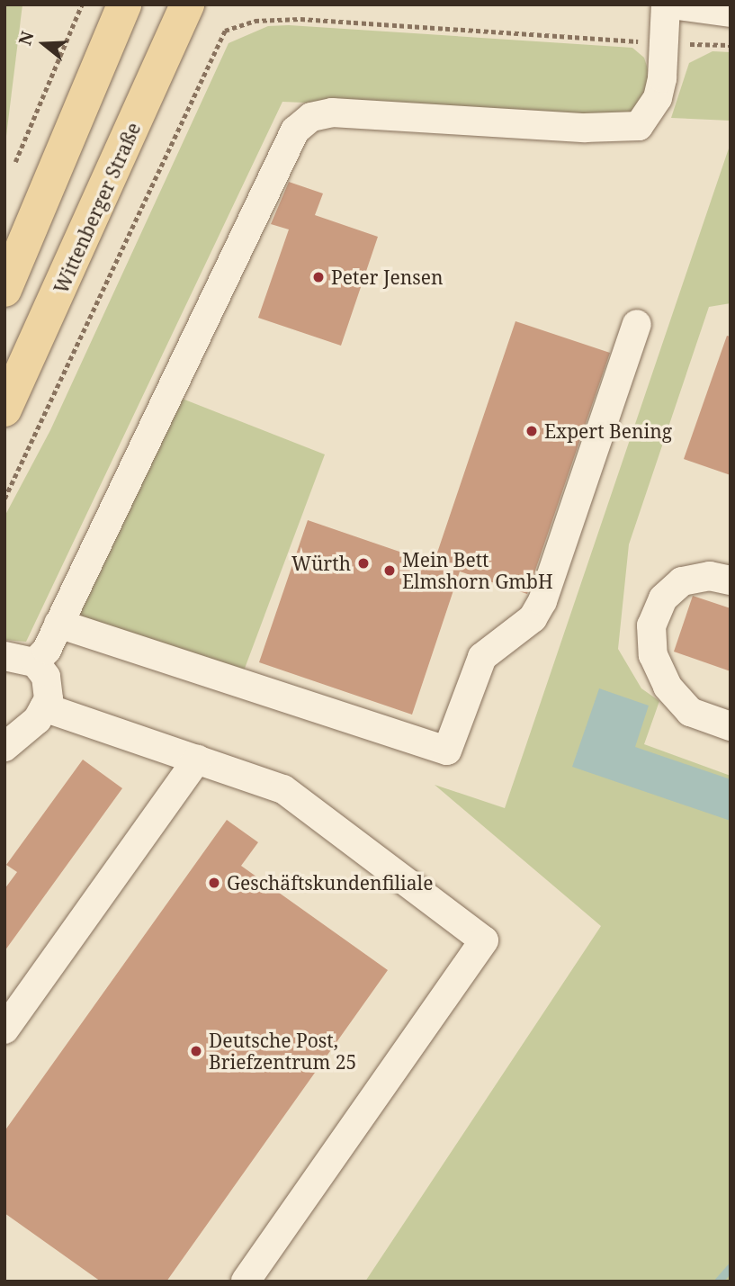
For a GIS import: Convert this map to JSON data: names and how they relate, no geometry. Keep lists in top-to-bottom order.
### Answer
{
  "streets": {
    "main road": ["Wittenberger Straße"]
  },
  "places": [
    "Peter Jensen",
    "Expert Bening",
    "Würth",
    "Mein Bett Elmshorn GmbH",
    "Geschäftskundenfiliale",
    "Deutsche Post, Briefzentrum 25"
  ],
  "north": "left"
}
